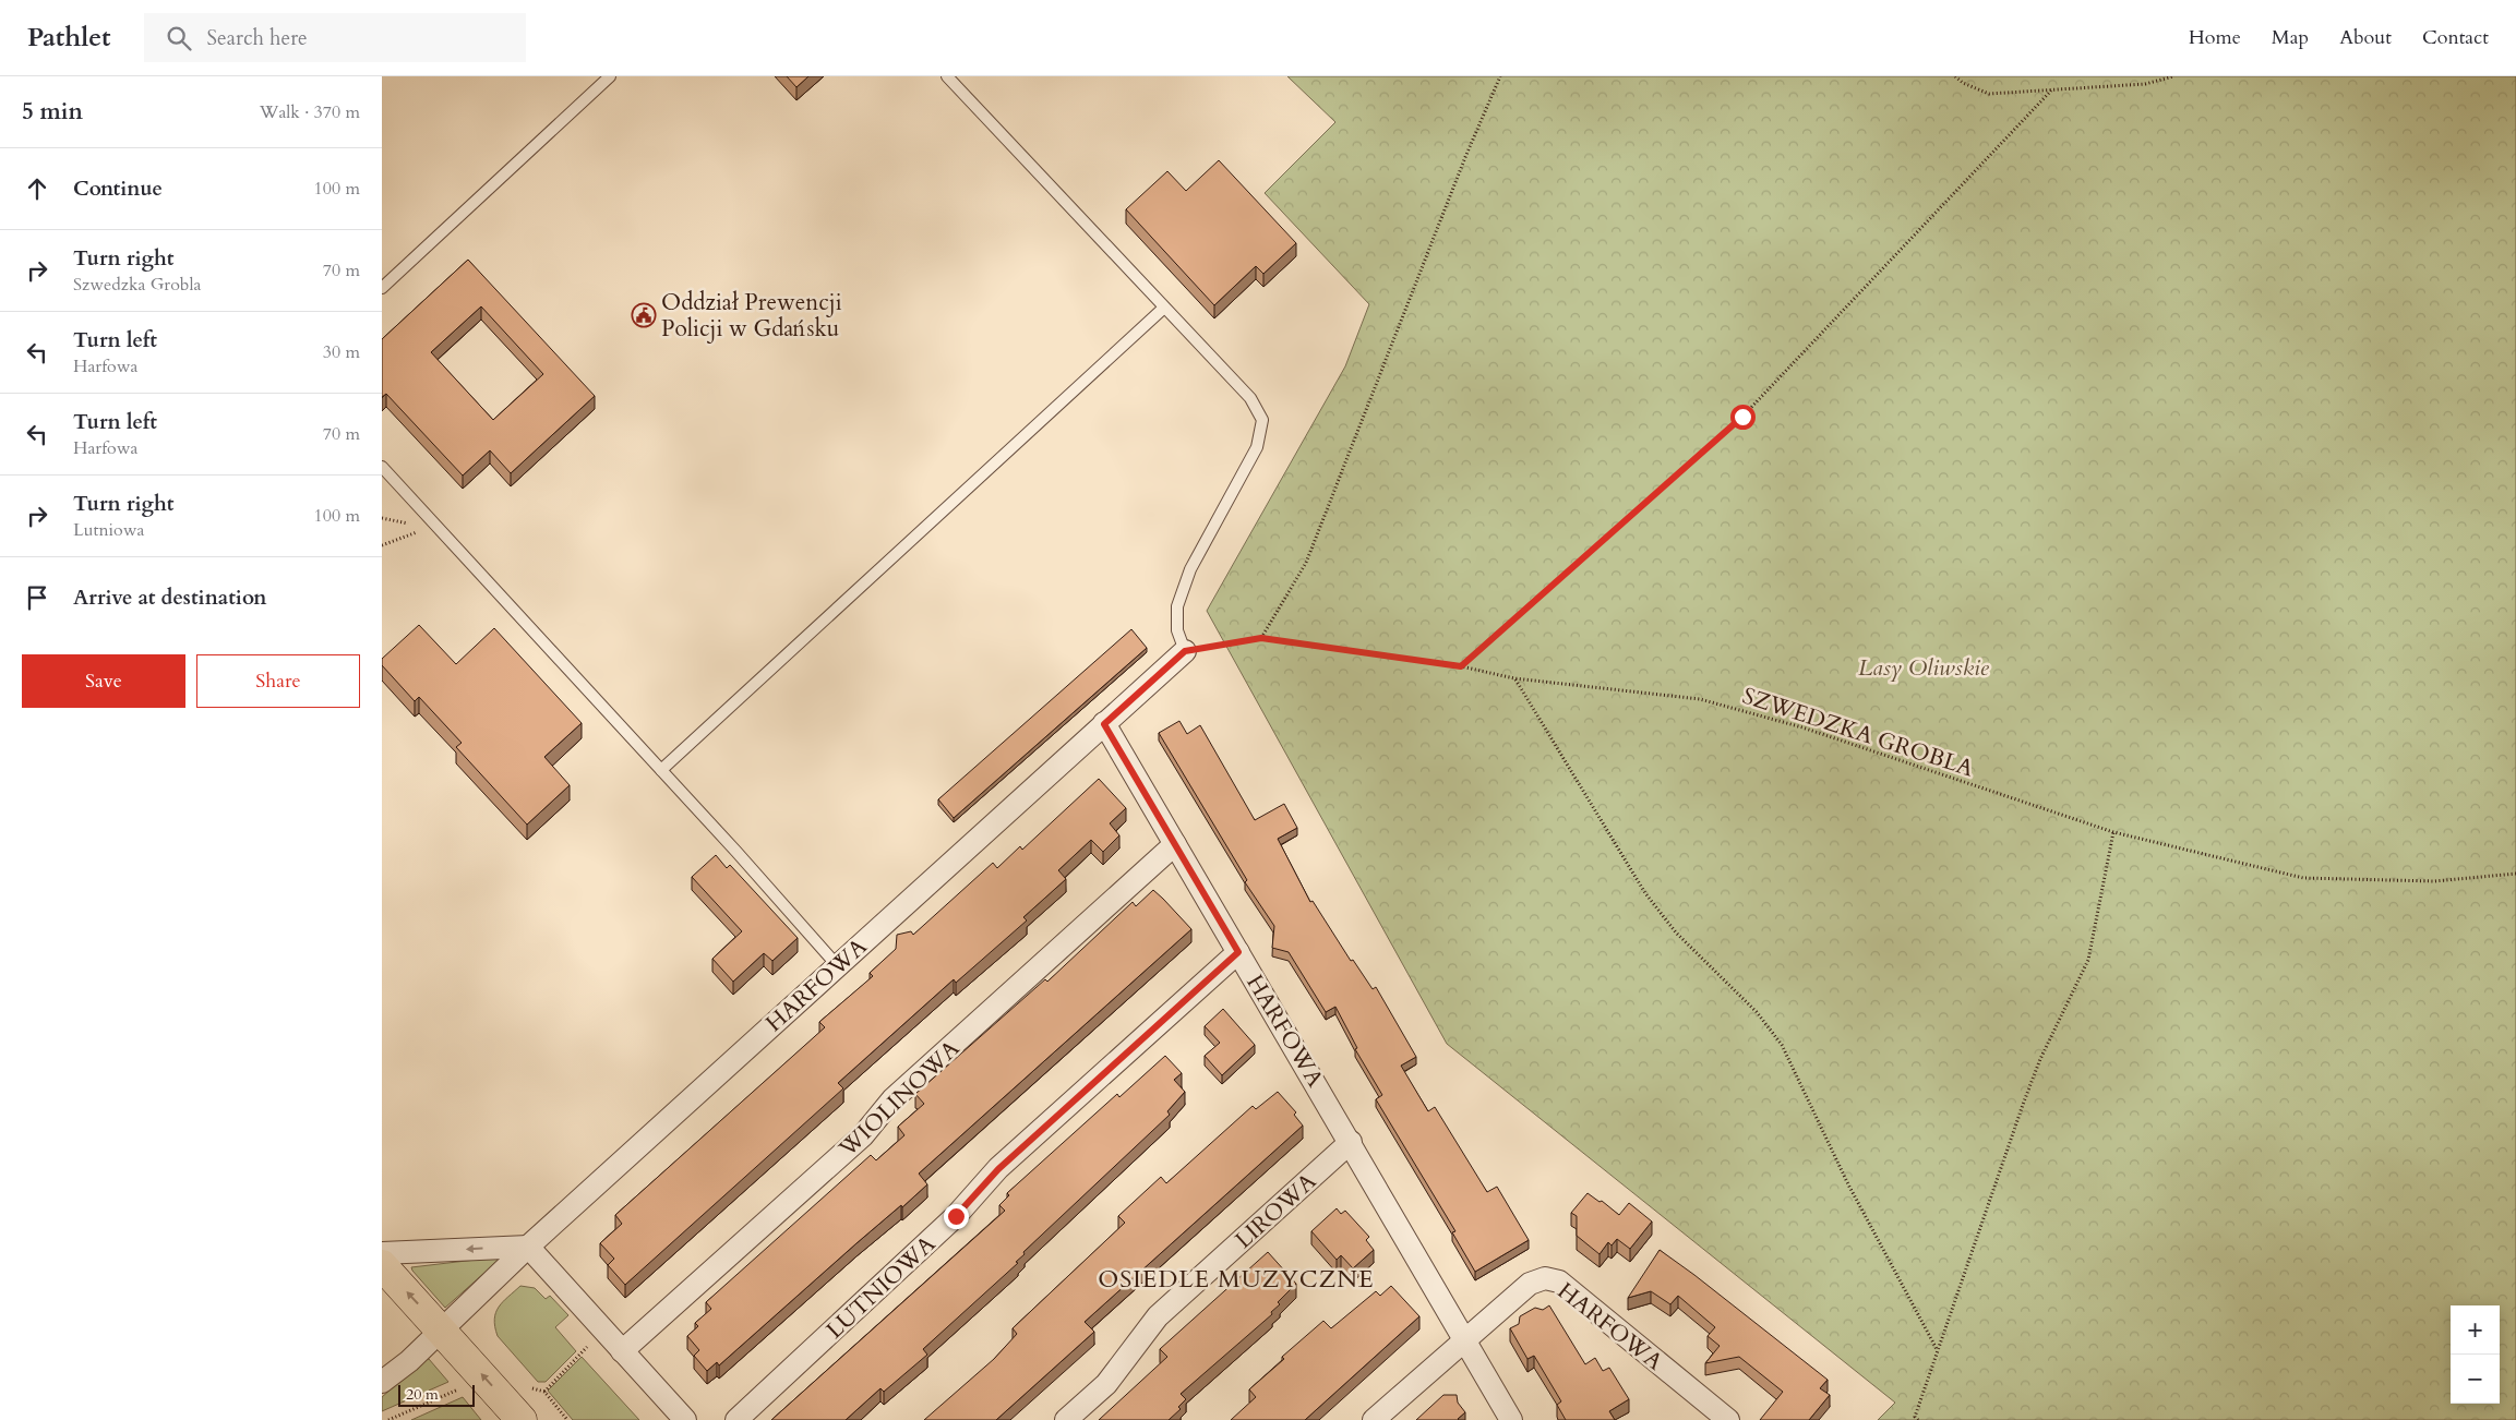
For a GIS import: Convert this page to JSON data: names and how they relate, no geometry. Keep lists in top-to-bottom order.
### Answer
{
  "streets": {
    "street": [
      "HARFOWA",
      "WIOLINOWA",
      "LIROWA",
      "LUTNIOWA"
    ],
    "path": ["SZWEDZKA GROBLA"]
  },
  "crossings": [
    ["SZWEDZKA GROBLA", "HARFOWA"],
    ["HARFOWA", "WIOLINOWA"],
    ["HARFOWA", "LIROWA"],
    ["HARFOWA", "LUTNIOWA"]
  ],
  "districts": ["OSIEDLE MUZYCZNE"],
  "parks": ["Lasy Oliwskie"],
  "places": {
    "public building": ["Oddział Prewencji Policji w Gdańsku"]
  },
  "scale_bar": "20 m",
  "page": {
    "header": "Pathlet",
    "search": "Search here",
    "nav": [
      "Home",
      "Map",
      "About",
      "Contact"
    ],
    "heading": ["5 min", "Walk · 370 m"],
    "list": [
      ["Continue", "100 m"],
      ["Turn right", "Szwedzka Grobla", "70 m"],
      ["Turn left", "Harfowa", "30 m"],
      ["Turn left", "Harfowa", "70 m"],
      ["Turn right", "Lutniowa", "100 m"],
      "Arrive at destination"
    ],
    "buttons": ["Save", "Share"],
    "map_buttons": ["+", "−"],
    "scale": "20 m"
  }
}
